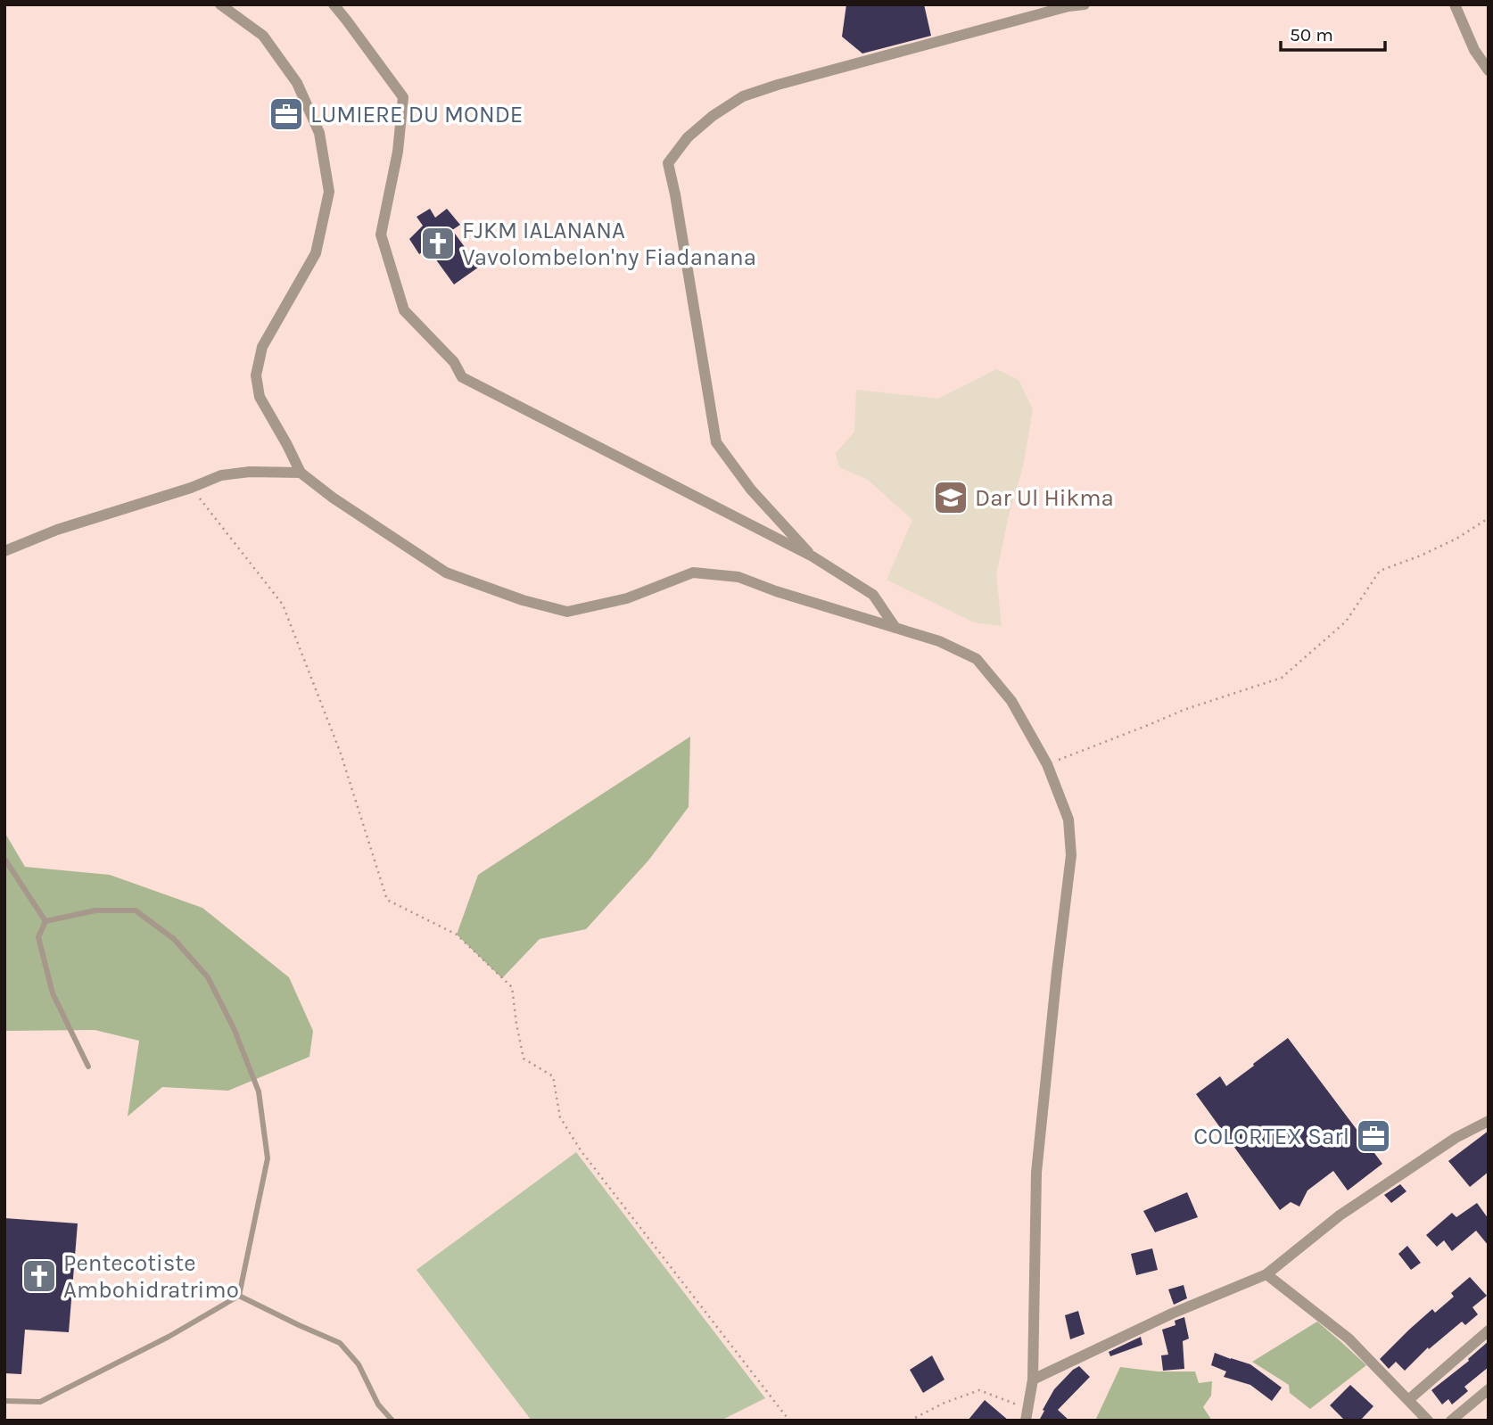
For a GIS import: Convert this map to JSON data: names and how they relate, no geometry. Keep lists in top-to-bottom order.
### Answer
{
  "places": {
    "office": ["LUMIERE DU MONDE", "COLORTEX Sarl"],
    "church": ["FJKM IALANANA Vavolombelon'ny Fiadanana", "Pentecotiste Ambohidratrimo"],
    "school or university": ["Dar Ul Hikma"]
  },
  "scale_bar": "50 m"
}
